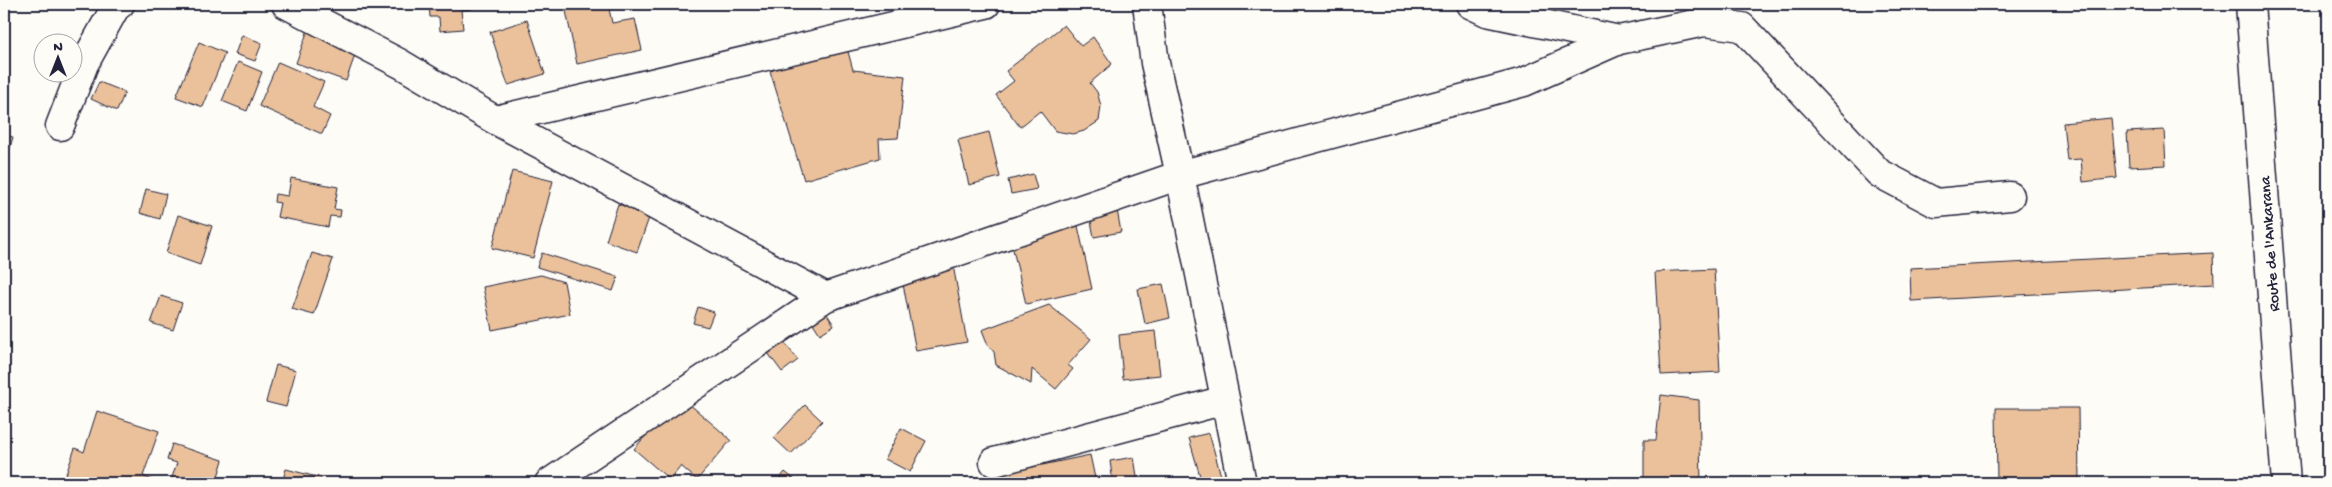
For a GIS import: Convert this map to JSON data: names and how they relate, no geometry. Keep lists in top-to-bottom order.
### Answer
{
  "streets": {
    "street": ["Route de l'Ankarana"]
  },
  "north": "top"
}
